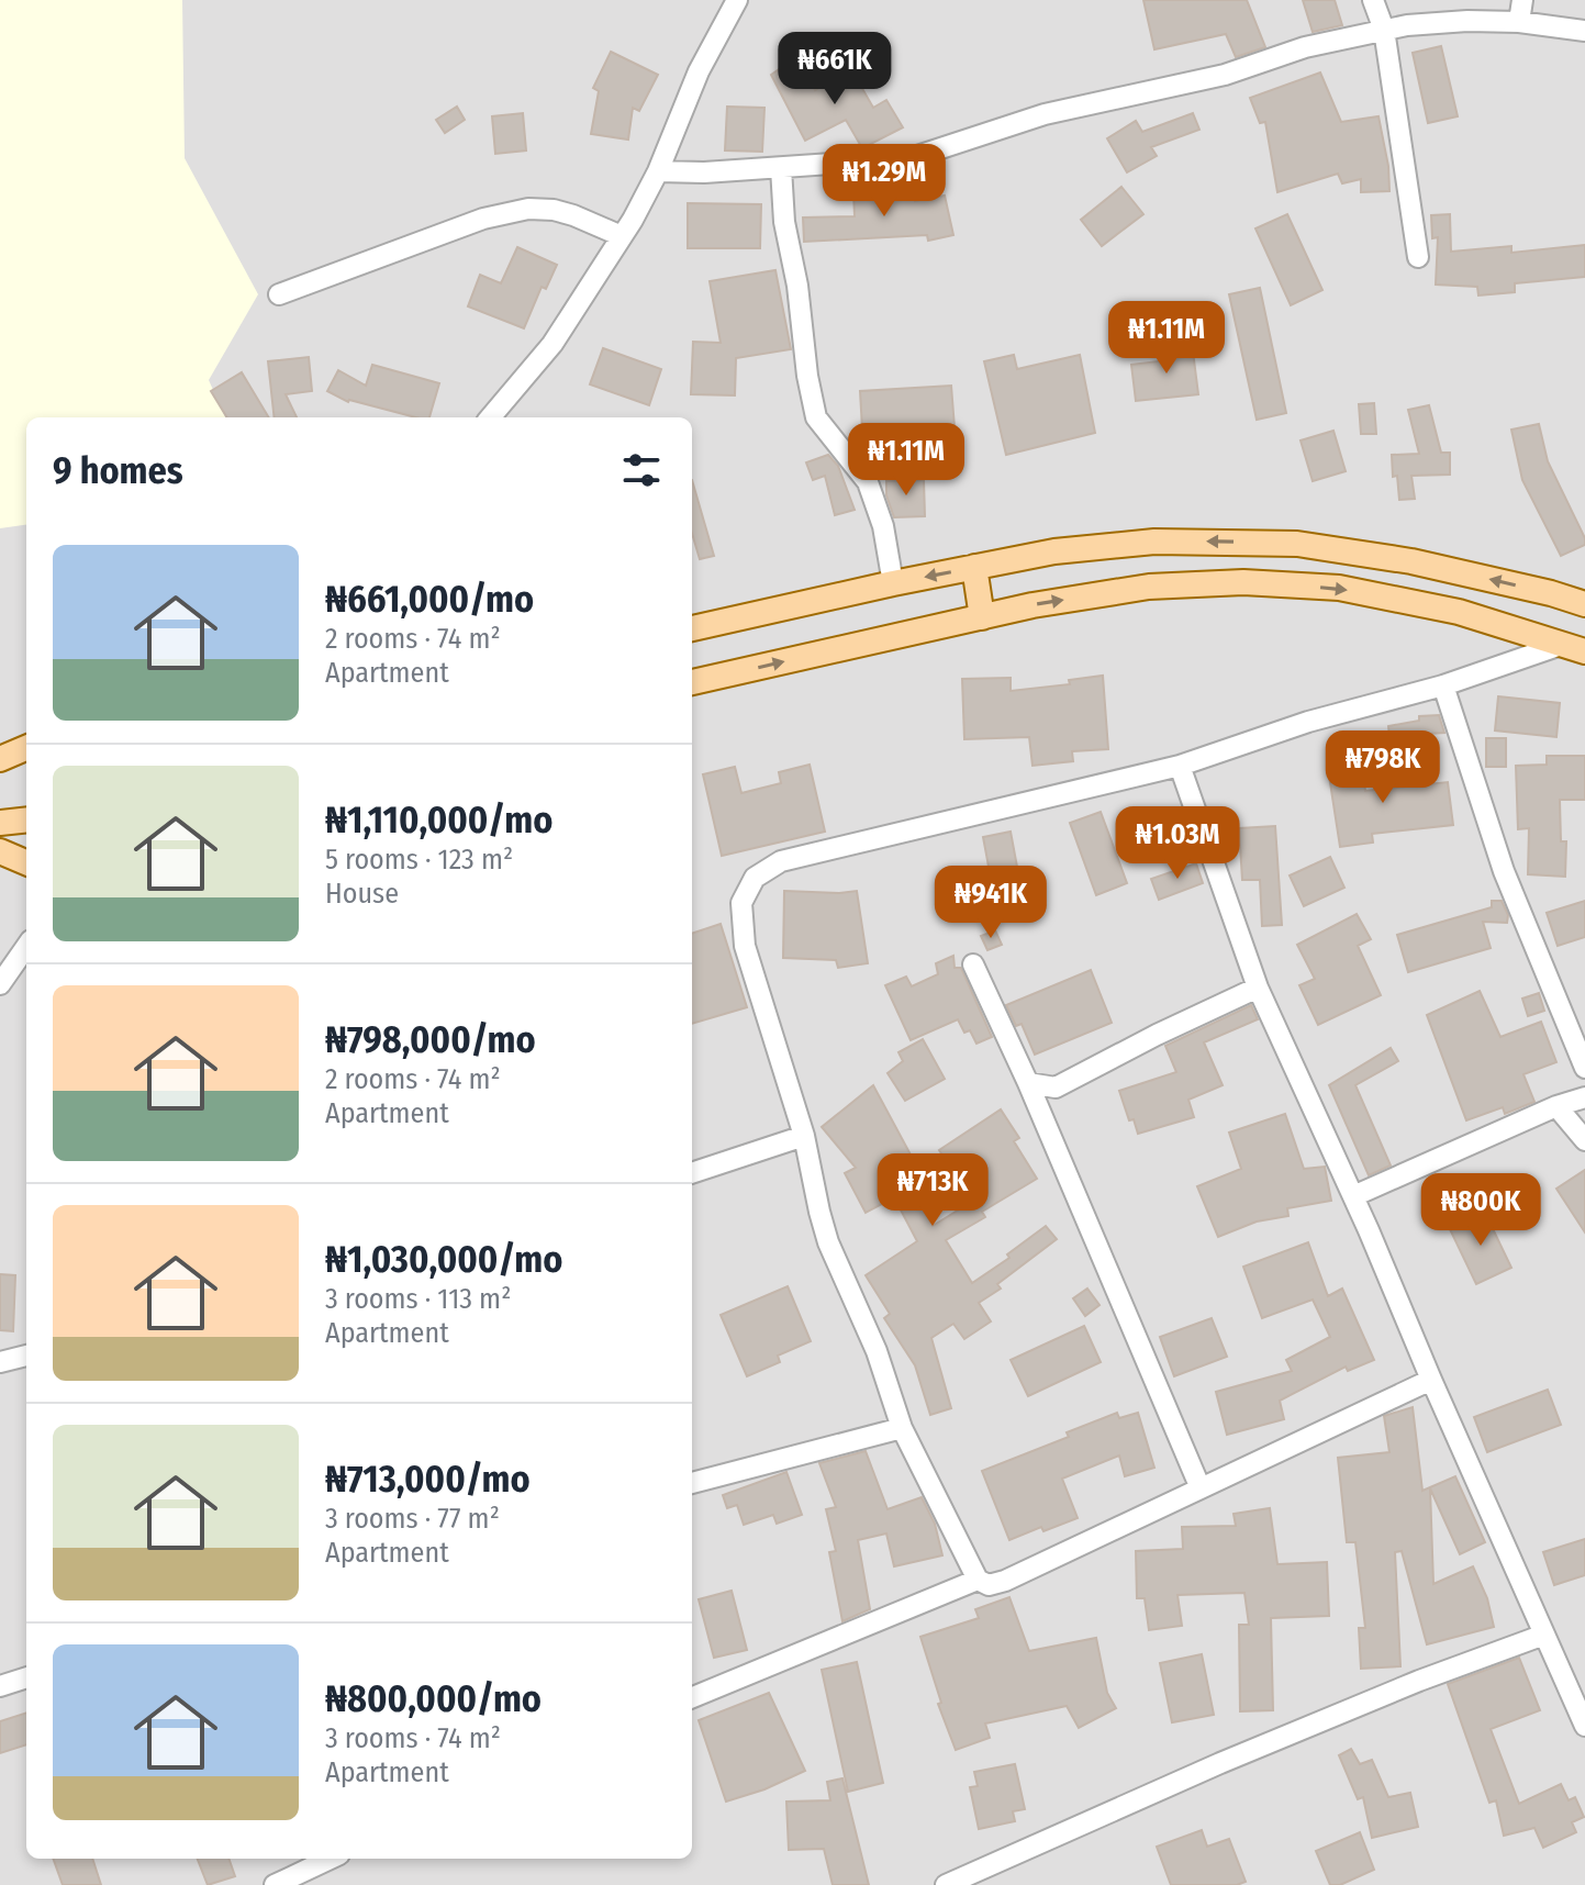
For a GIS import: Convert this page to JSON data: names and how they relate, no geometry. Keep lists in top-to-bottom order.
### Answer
{
  "page": {
    "price": [
      "₦661K",
      "₦1.29M",
      "₦1.11M",
      "₦1.11M",
      "₦798K",
      "₦1.03M",
      "₦941K",
      "₦713K",
      "₦800K"
    ],
    "heading": "9 homes",
    "list": [
      {
        "name": "₦661,000/mo",
        "note": "2 rooms · 74 m² · Apartment"
      },
      {
        "name": "₦1,110,000/mo",
        "note": "5 rooms · 123 m² · House"
      },
      {
        "name": "₦798,000/mo",
        "note": "2 rooms · 74 m² · Apartment"
      },
      {
        "name": "₦1,030,000/mo",
        "note": "3 rooms · 113 m² · Apartment"
      },
      {
        "name": "₦713,000/mo",
        "note": "3 rooms · 77 m² · Apartment"
      },
      {
        "name": "₦800,000/mo",
        "note": "3 rooms · 74 m² · Apartment"
      }
    ]
  }
}
